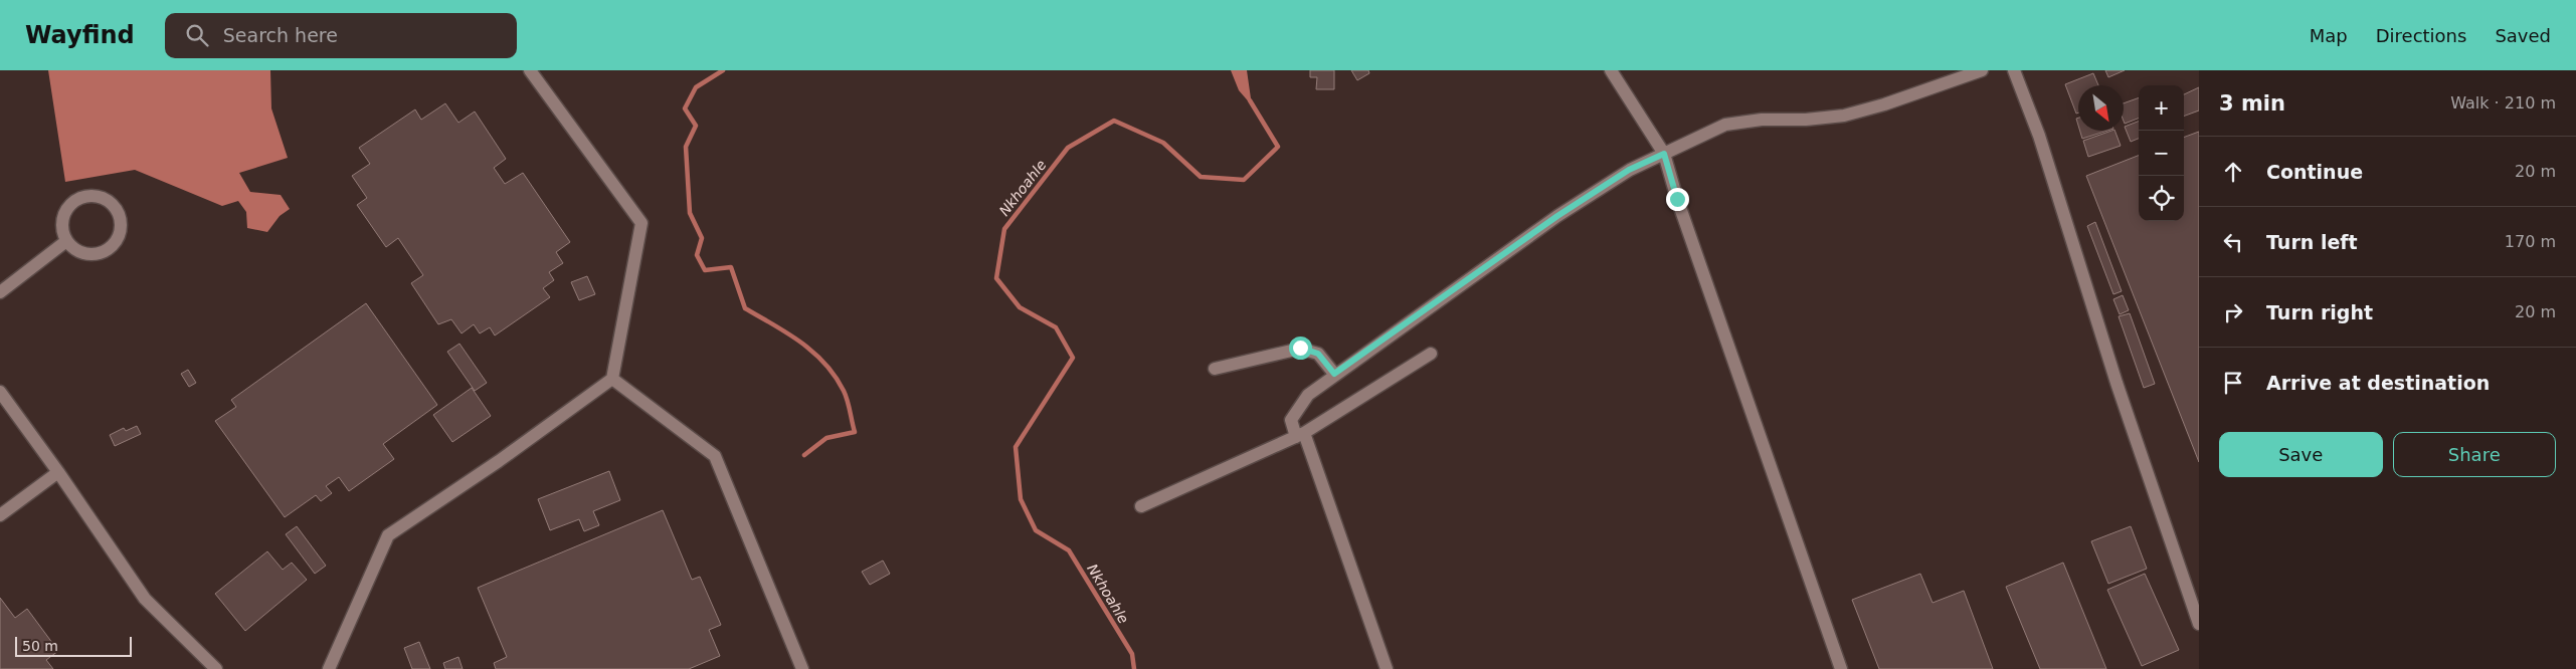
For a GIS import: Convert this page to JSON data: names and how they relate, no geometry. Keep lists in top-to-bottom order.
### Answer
{
  "water": ["Nkhoahle"],
  "scale_bar": "50 m",
  "north": "bottom right",
  "page": {
    "header": "Wayfind",
    "search": "Search here",
    "nav": ["Map", "Directions", "Saved"],
    "heading": ["3 min", "Walk · 210 m"],
    "map_buttons": ["+", "−"],
    "list": [
      ["Continue", "20 m"],
      ["Turn left", "170 m"],
      ["Turn right", "20 m"],
      "Arrive at destination"
    ],
    "buttons": ["Save", "Share"],
    "scale": "50 m"
  }
}
